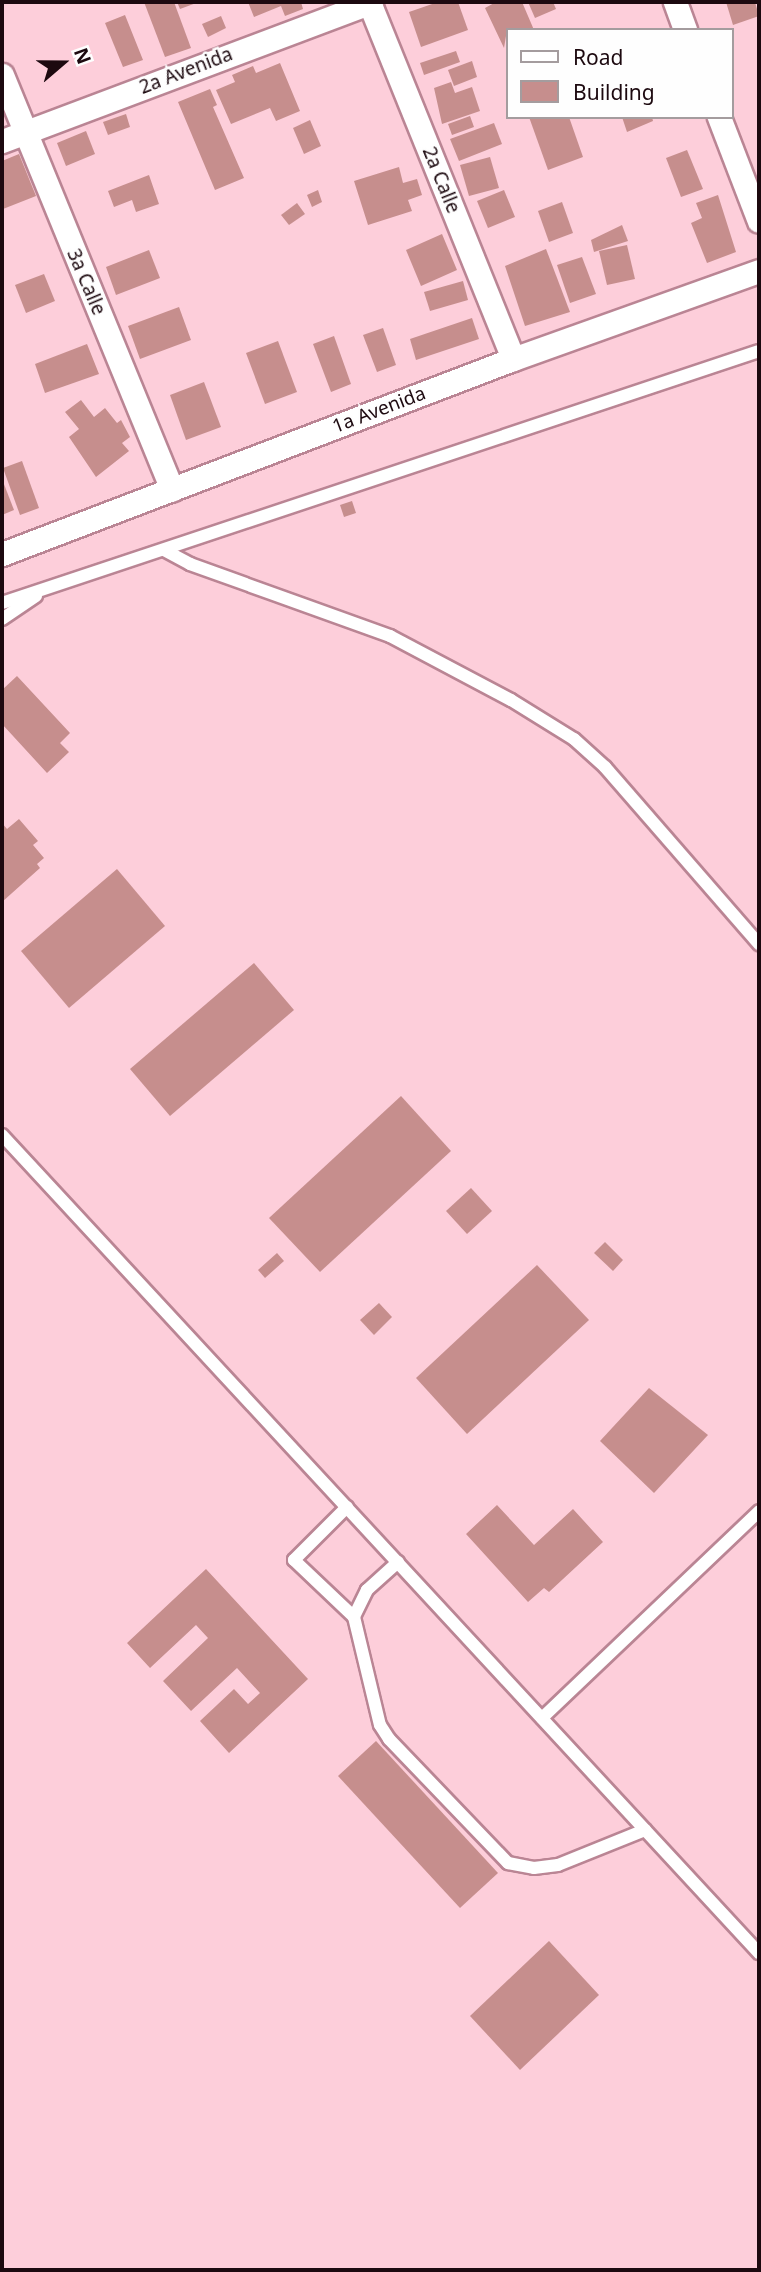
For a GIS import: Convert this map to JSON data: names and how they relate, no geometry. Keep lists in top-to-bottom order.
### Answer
{
  "streets": {
    "street": [
      "2a Avenida",
      "2a Calle",
      "3a Calle",
      "1a Avenida"
    ]
  },
  "crossings": [
    ["2a Avenida", "2a Calle"],
    ["2a Avenida", "3a Calle"],
    ["2a Calle", "1a Avenida"],
    ["3a Calle", "1a Avenida"]
  ],
  "legend": ["Road", "Building"],
  "north": "right"
}
